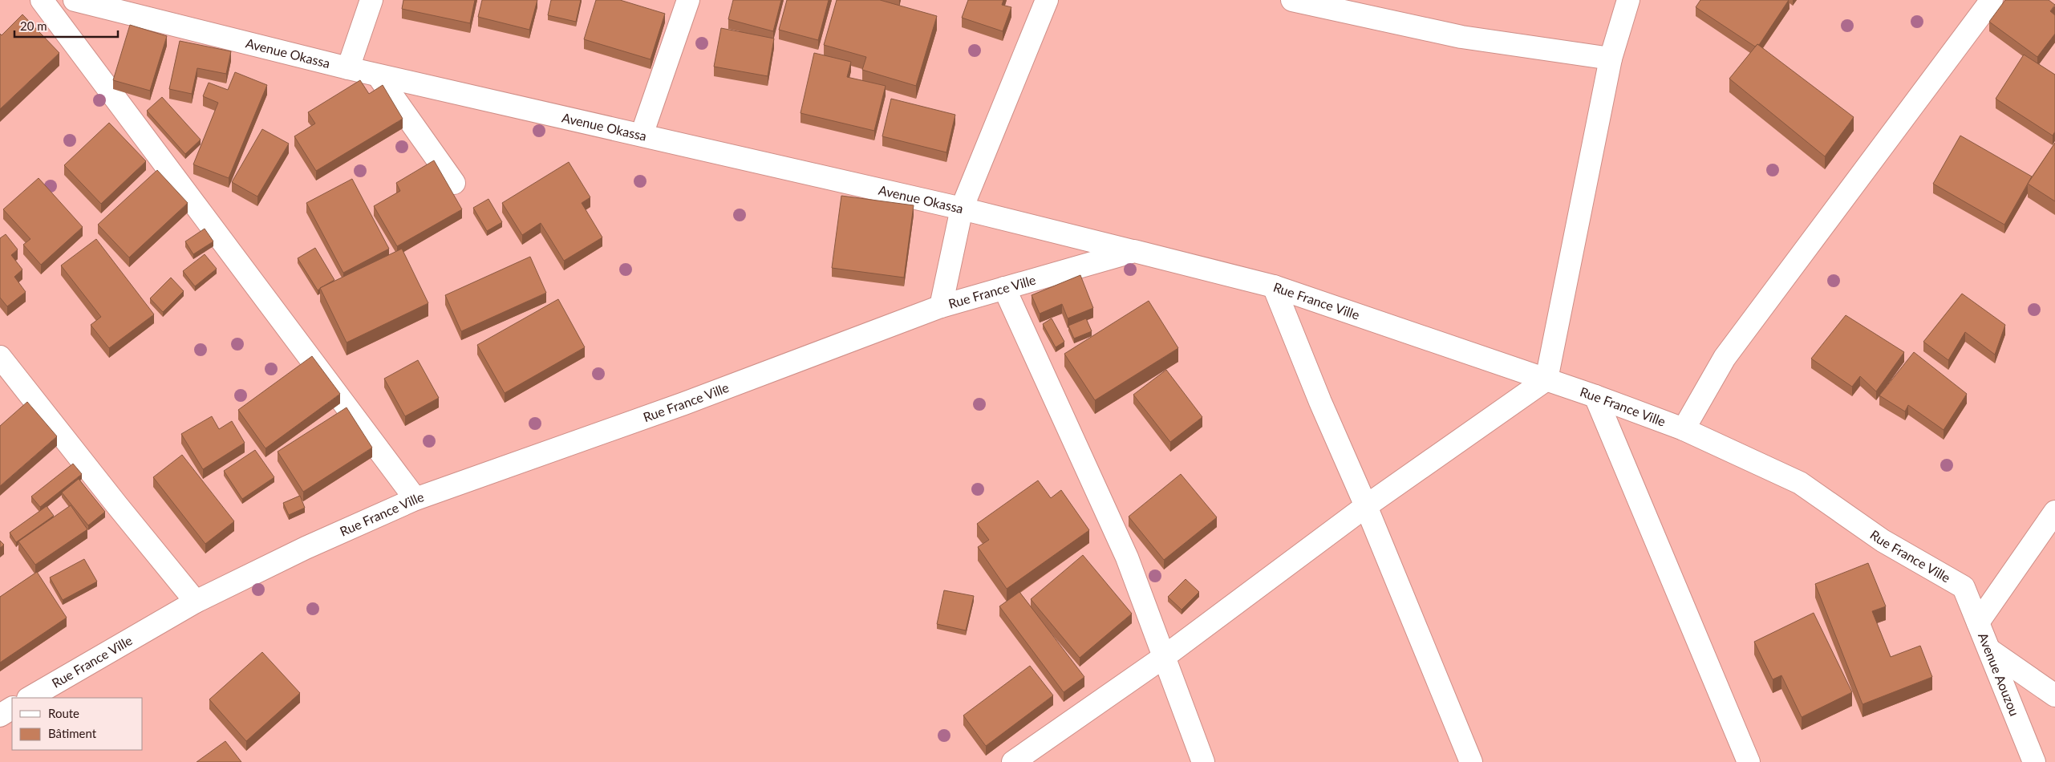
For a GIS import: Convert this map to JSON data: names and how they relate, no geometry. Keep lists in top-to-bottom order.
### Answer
{
  "streets": {
    "street": ["Avenue Okassa", "Rue France Ville", "Avenue Aouzou"]
  },
  "crossings": [
    ["Avenue Okassa", "Rue France Ville"],
    ["Rue France Ville", "Avenue Aouzou"]
  ],
  "legend": ["Route", "Bâtiment"],
  "scale_bar": "20 m"
}
